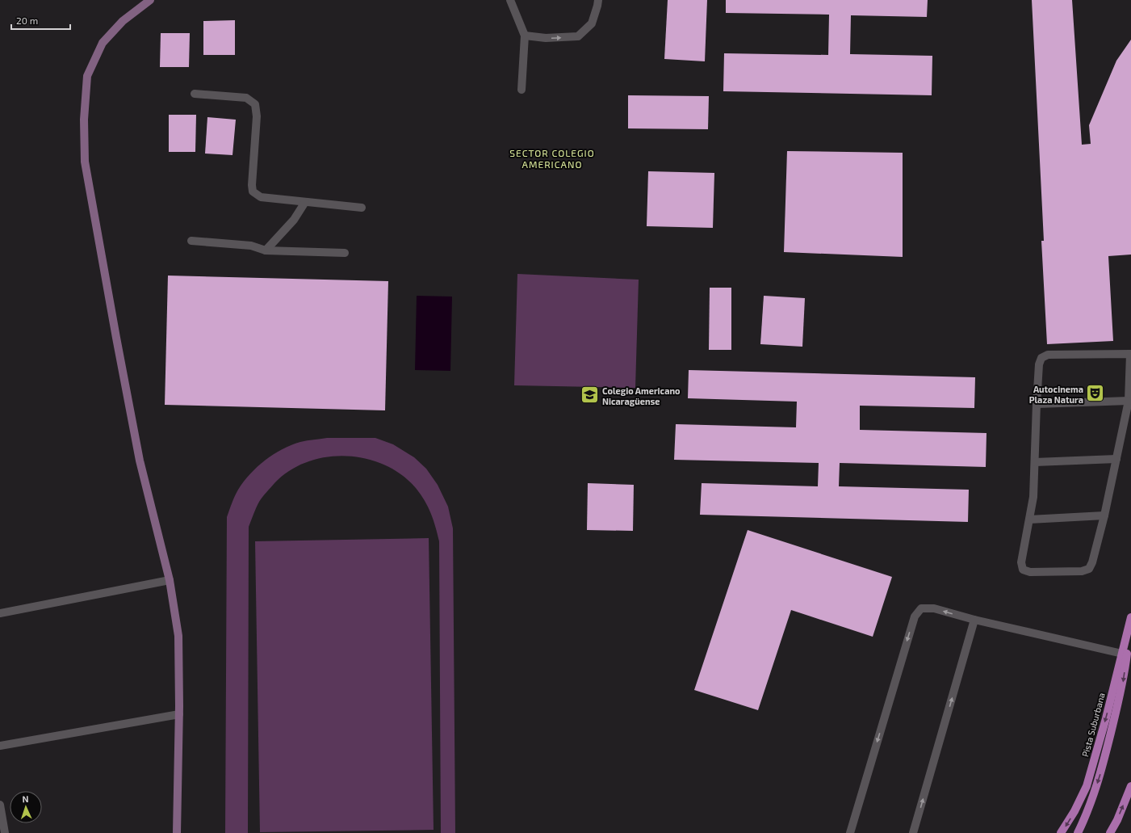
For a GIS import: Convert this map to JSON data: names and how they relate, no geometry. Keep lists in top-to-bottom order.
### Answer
{
  "streets": {
    "main road": ["Pista Suburbana"]
  },
  "districts": ["SECTOR COLEGIO AMERICANO"],
  "places": {
    "theatre": ["Autocinema Plaza Natura"],
    "school or university": ["Colegio Americano Nicaragüense"]
  },
  "scale_bar": "20 m",
  "north": "top"
}
